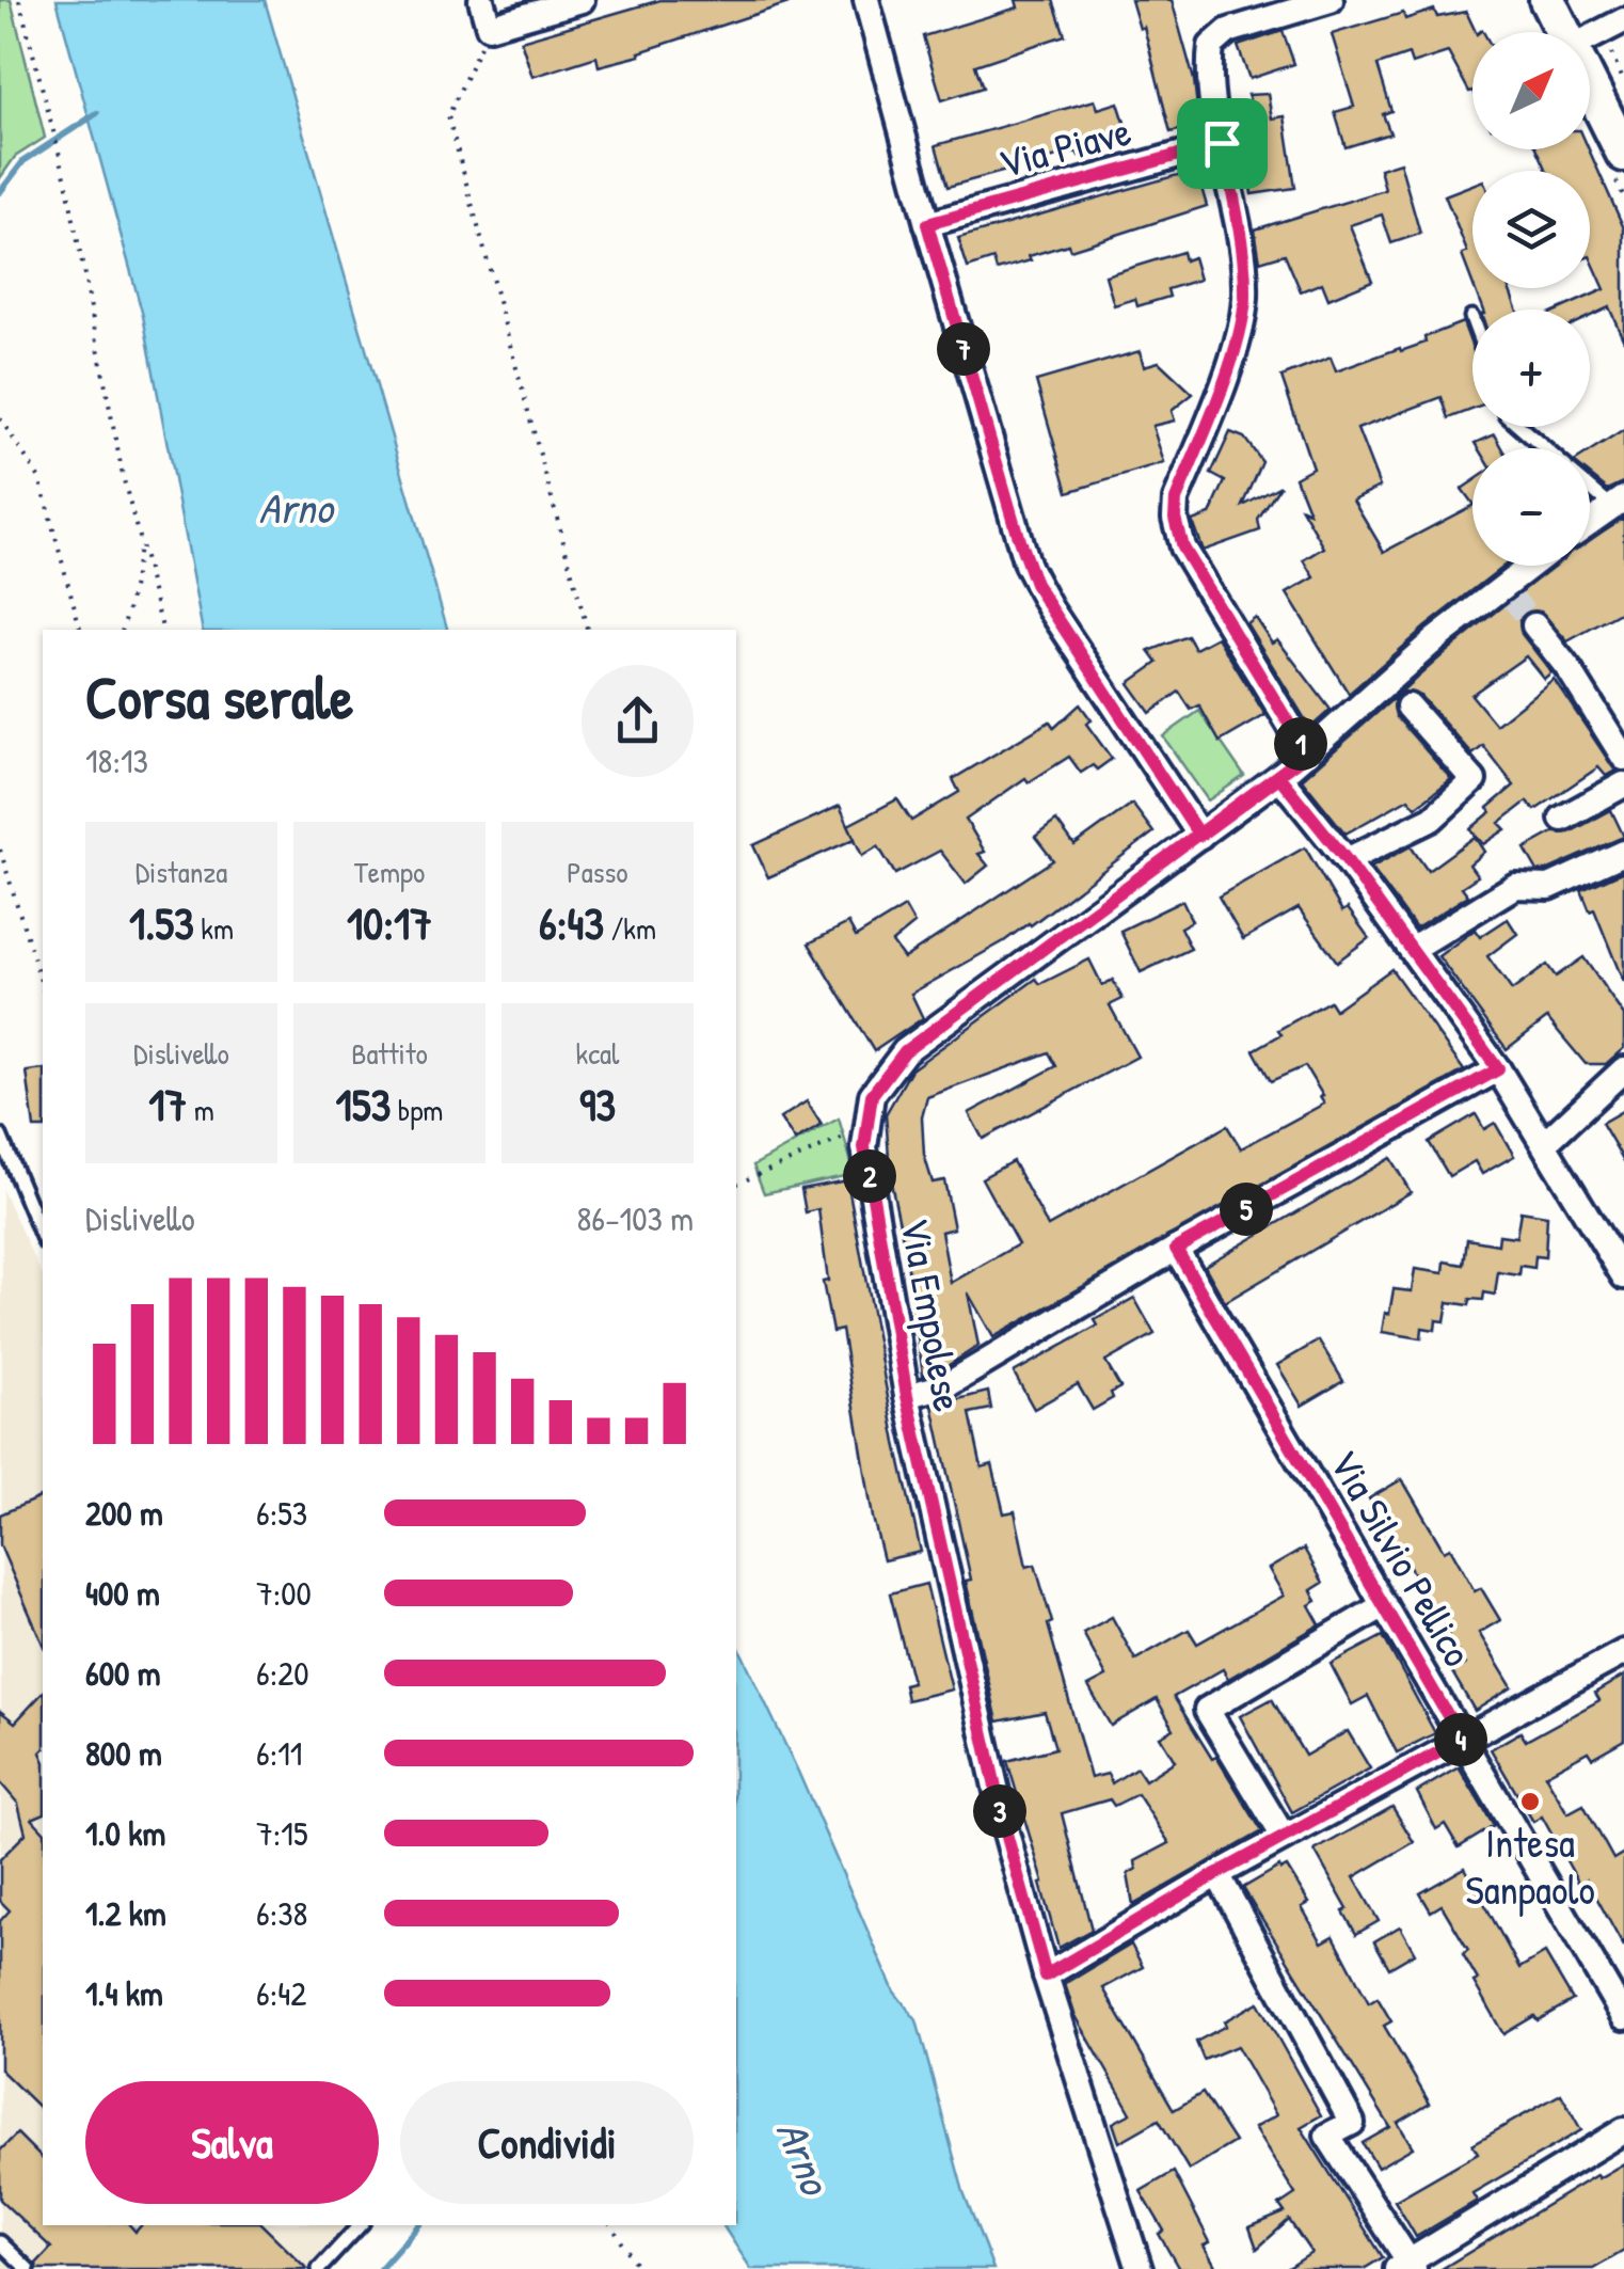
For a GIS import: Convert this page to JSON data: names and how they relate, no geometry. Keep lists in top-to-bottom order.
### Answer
{
  "streets": {
    "street": ["Via Piave", "Via Empolese", "Via Silvio Pellico"]
  },
  "water": ["Arno"],
  "places": ["Intesa Sanpaolo"],
  "north": "top right",
  "page": {
    "map_buttons": ["+", "−"],
    "pins": [
      "7",
      "1",
      "2",
      "5",
      "4",
      "3"
    ],
    "heading": ["Corsa serale", "18:13"],
    "stats": [
      ["Distanza", "1.53 km"],
      ["Tempo", "10:17"],
      ["Passo", "6:43 /km"],
      ["Dislivello", "17 m"],
      ["Battito", "153 bpm"],
      ["kcal", "93"]
    ],
    "chart": ["Dislivello", "86–103 m"],
    "list": [
      {
        "name": "200 m",
        "note": "6:53"
      },
      {
        "name": "400 m",
        "note": "7:00"
      },
      {
        "name": "600 m",
        "note": "6:20"
      },
      {
        "name": "800 m",
        "note": "6:11"
      },
      {
        "name": "1.0 km",
        "note": "7:15"
      },
      {
        "name": "1.2 km",
        "note": "6:38"
      },
      {
        "name": "1.4 km",
        "note": "6:42"
      }
    ],
    "buttons": ["Salva", "Condividi"]
  }
}
